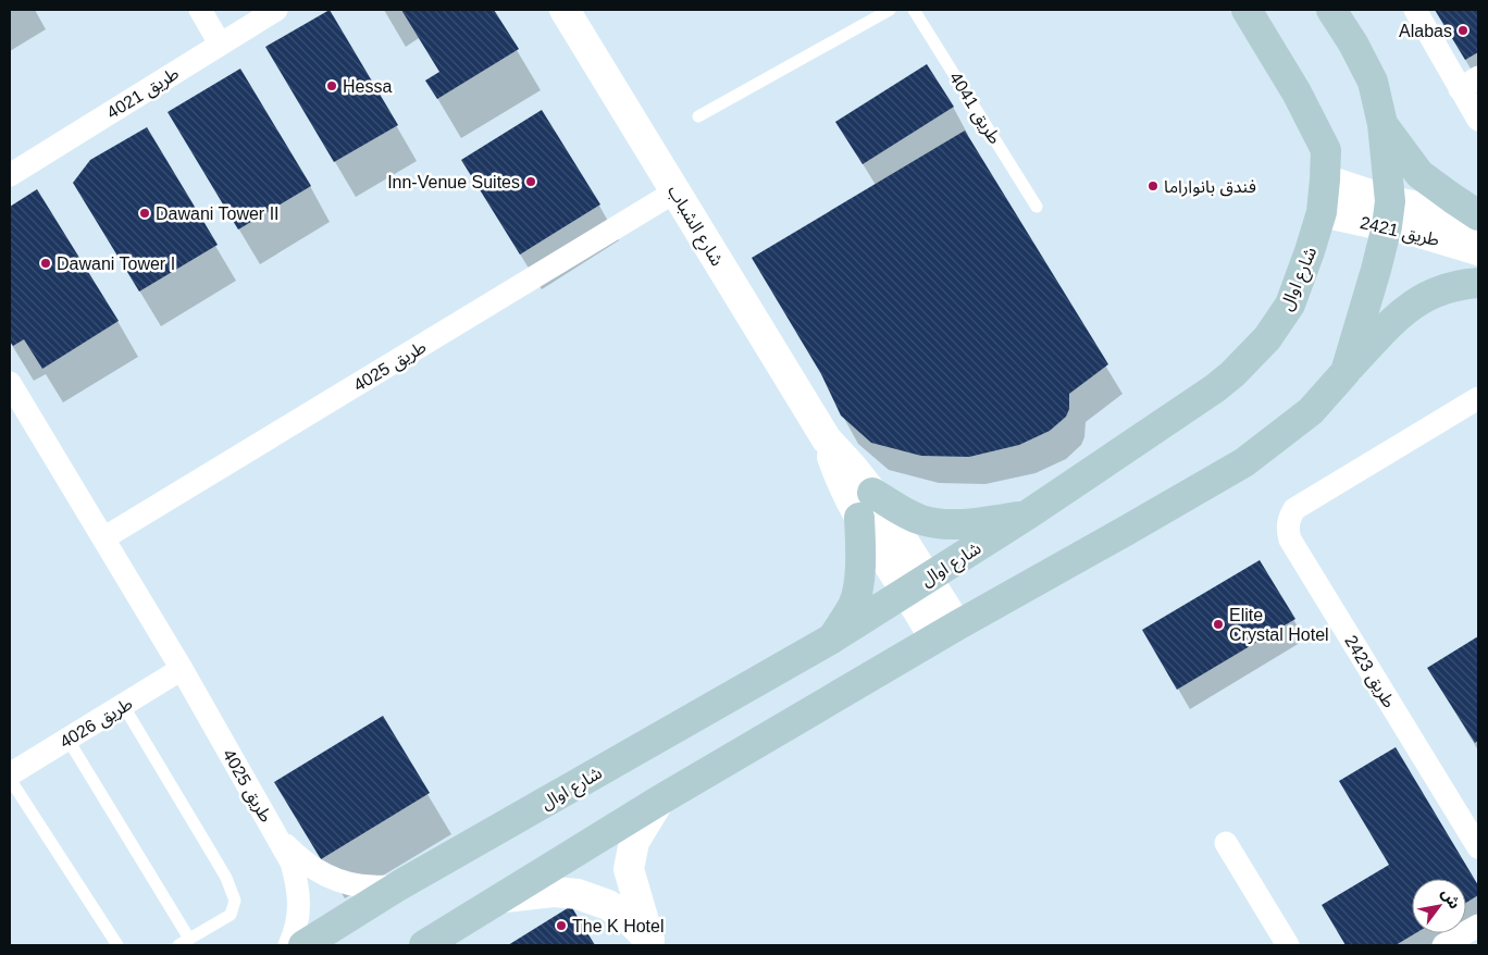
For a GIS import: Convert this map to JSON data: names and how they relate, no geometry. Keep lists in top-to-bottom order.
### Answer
{
  "streets": {
    "main road": ["شارع اوال"],
    "street": [
      "طريق 4021",
      "شارع الشباب",
      "طريق 2421",
      "طريق 4025",
      "طريق 2423",
      "طريق 4026"
    ],
    "lane": ["طريق 4041"]
  },
  "crossings": [
    ["شارع الشباب", "شارع اوال"],
    ["شارع الشباب", "طريق 4025"],
    ["طريق 2421", "شارع اوال"],
    ["شارع اوال", "طريق 4025"],
    ["طريق 4025", "طريق 4026"]
  ],
  "places": [
    "Alabas",
    "Hessa",
    "Inn-Venue Suites",
    "فندق بانواراما",
    "Dawani Tower II",
    "Dawani Tower I",
    "Elite Crystal Hotel",
    "The K Hotel"
  ],
  "north": "top right"
}
